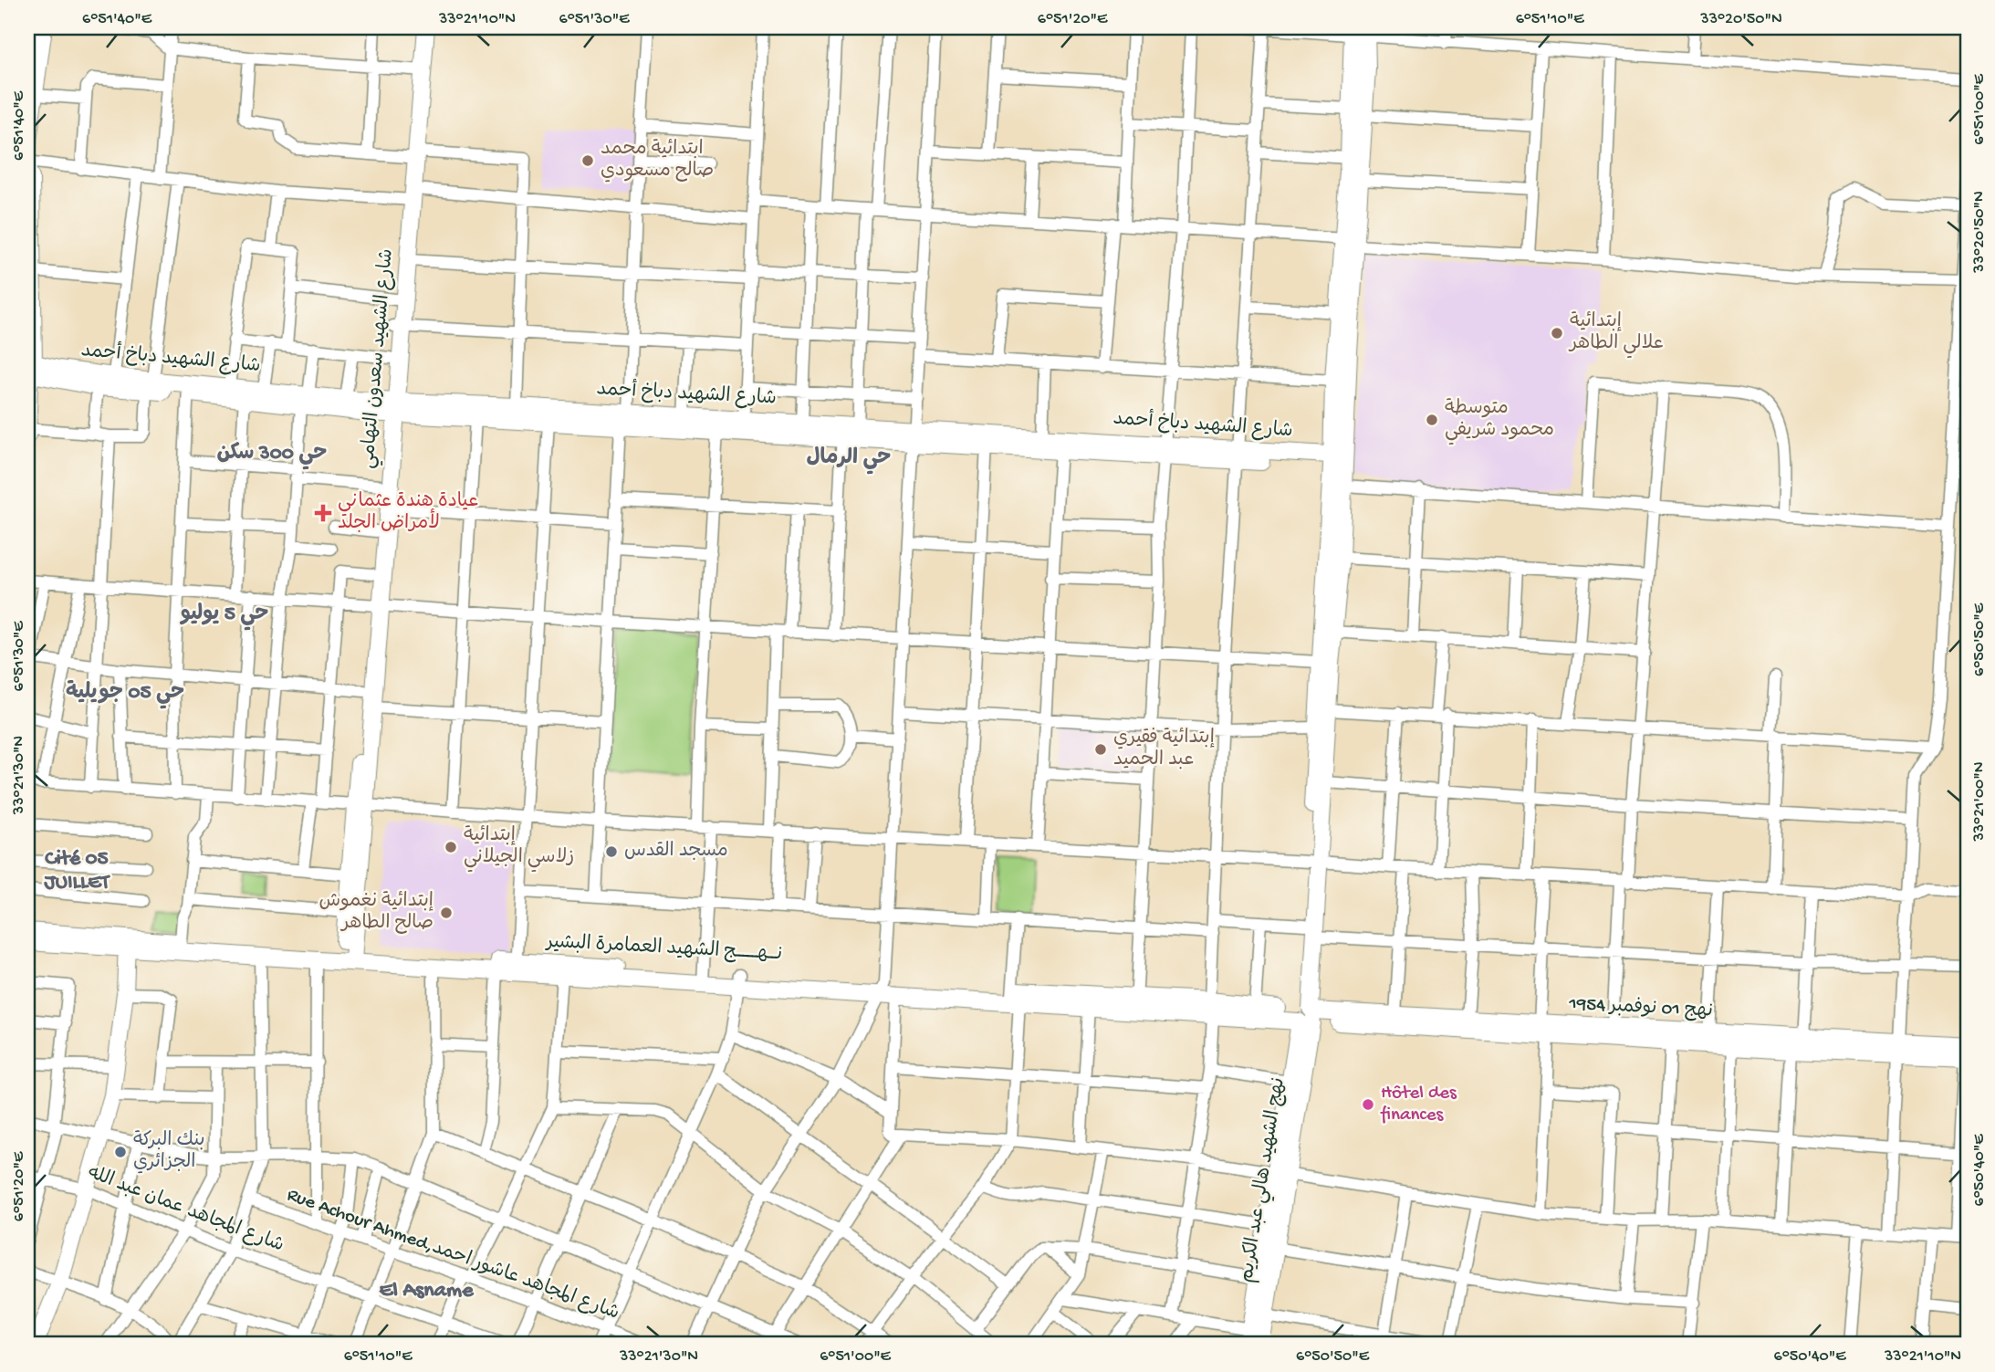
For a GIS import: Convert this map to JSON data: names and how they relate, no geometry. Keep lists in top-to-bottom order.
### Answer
{
  "streets": {
    "main road": [
      "شارع الشهيد سعدون التهامي",
      "شارع الشهيد دباخ أحمد",
      "نــهـــــج الشهيد العمامرة البشير",
      "نهج 01 نوفمبر 1954",
      "نهج الشهيد هالي عبد الكريم"
    ],
    "street": ["شارع المجاهد عمان عبد الله", "Rue Achour Ahmed,شارع المجاهد عاشور احمد"]
  },
  "crossings": [
    ["شارع الشهيد سعدون التهامي", "شارع الشهيد دباخ أحمد"],
    ["شارع الشهيد سعدون التهامي", "نــهـــــج الشهيد العمامرة البشير"],
    ["نــهـــــج الشهيد العمامرة البشير", "نهج 01 نوفمبر 1954"],
    ["نــهـــــج الشهيد العمامرة البشير", "نهج الشهيد هالي عبد الكريم"],
    ["نهج 01 نوفمبر 1954", "نهج الشهيد هالي عبد الكريم"]
  ],
  "districts": [
    "حي 300 سكن",
    "حي الرمال",
    "حي 5 يوليو",
    "حي 05 جويلية",
    "Cité 05 JUILLET",
    "El Asname"
  ],
  "places": {
    "other": [
      "ابتدائية محمد صالح مسعودي",
      "إبتدائية علالي الطاهر",
      "متوسطة محمود شريفي",
      "إبتدائية فقيري عبد الحميد",
      "إبتدائية زلاسي الجيلاني",
      "مسجد القدس",
      "إبتدائية نغموش صالح الطاهر",
      "Hôtel des finances",
      "بنك البركة الجزائري"
    ],
    "health": ["عيادة هندة عثماني لأمراض الجلد"]
  },
  "coordinates": [
    "6°51'40\"E",
    "33°21'10\"N",
    "6°51'30\"E",
    "6°51'20\"E",
    "6°51'10\"E",
    "33°20'50\"N",
    "6°51'00\"E",
    "6°50'50\"E",
    "33°21'30\"N",
    "33°21'00\"N",
    "6°50'40\"E"
  ]
}
